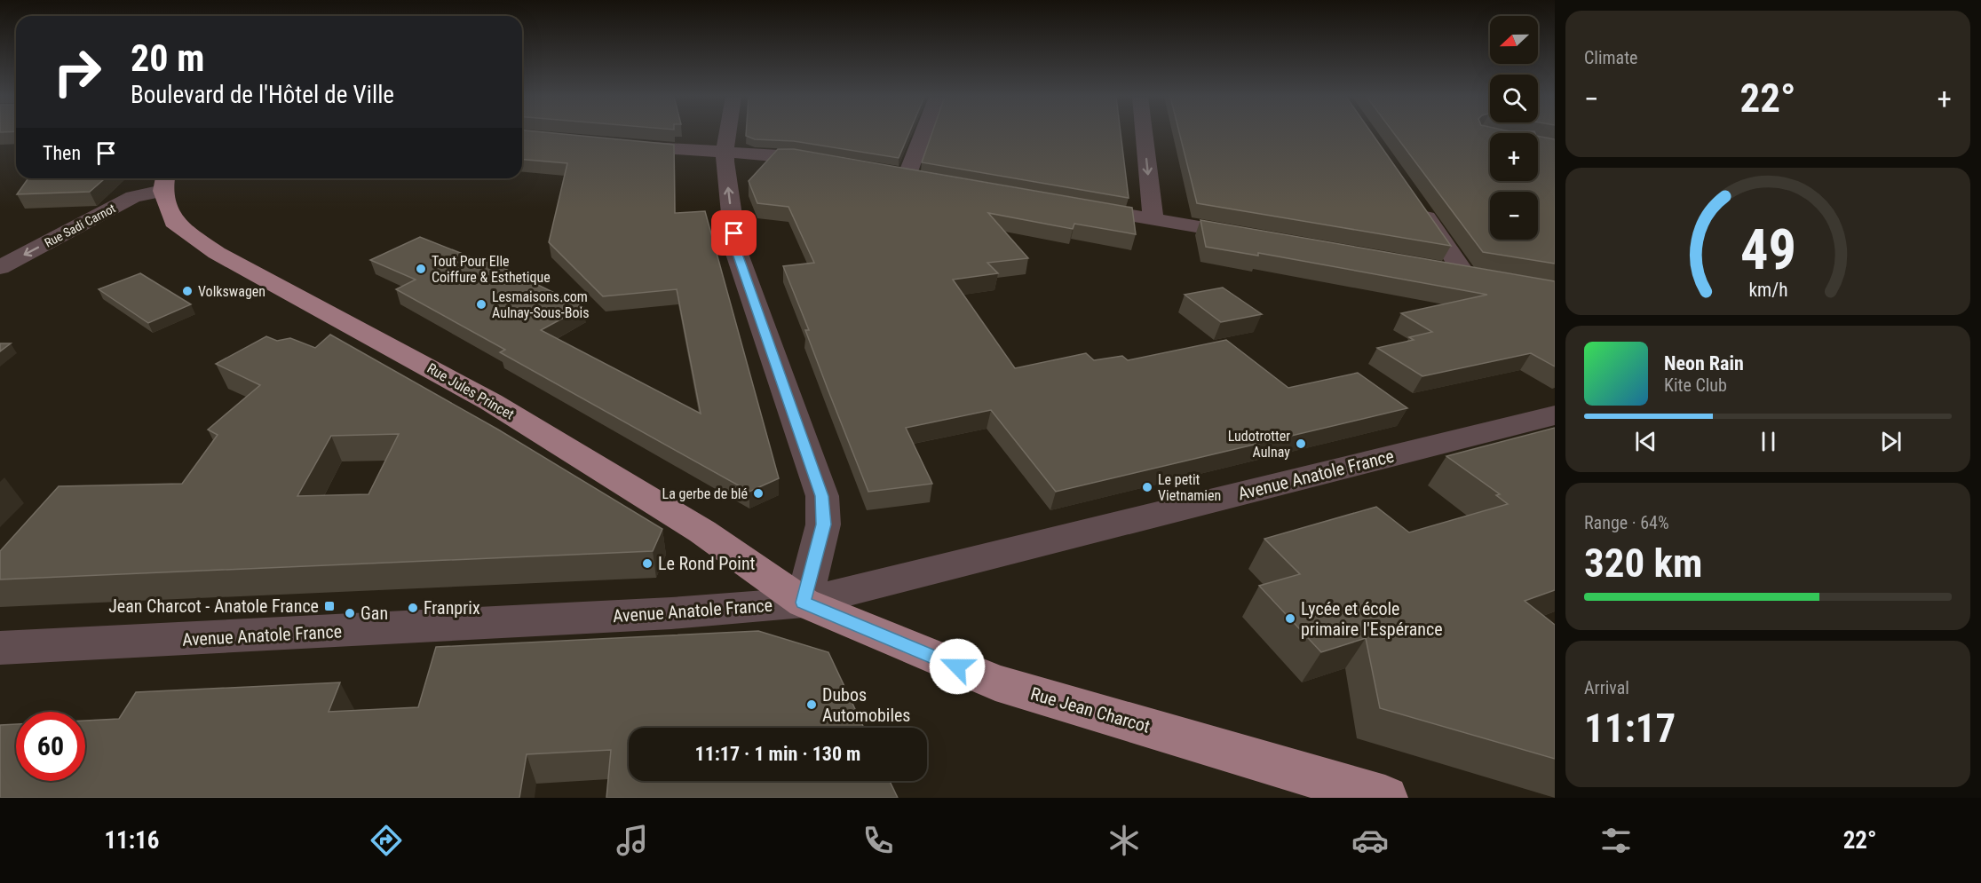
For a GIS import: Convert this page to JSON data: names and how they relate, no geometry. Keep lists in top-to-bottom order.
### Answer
{
  "streets": {
    "main road": ["Rue Jules Princet", "Rue Jean Charcot"],
    "street": ["Rue Sadi Carnot", "Avenue Anatole France"]
  },
  "crossings": [
    ["Rue Sadi Carnot", "Rue Jules Princet"],
    ["Rue Jules Princet", "Avenue Anatole France"],
    ["Rue Jules Princet", "Rue Jean Charcot"],
    ["Avenue Anatole France", "Rue Jean Charcot"]
  ],
  "one_way": ["Rue Sadi Carnot"],
  "places": {
    "other": [
      "Tout Pour Elle Coiffure & Esthetique",
      "Volkswagen",
      "Lesmaisons.com Aulnay-Sous-Bois",
      "Ludotrotter Aulnay",
      "Le petit Vietnamien",
      "La gerbe de blé",
      "Le Rond Point",
      "Franprix",
      "Gan",
      "Lycée et école primaire l'Espérance",
      "Dubos Automobiles"
    ],
    "transit": ["Jean Charcot - Anatole France"]
  },
  "north": "left",
  "page": {
    "tile": [
      "Climate",
      ["Range · 64%", "320 km"],
      ["Arrival", "11:17"]
    ],
    "map_buttons": ["+", "−"],
    "turn": ["20 m", "Boulevard de l'Hôtel de Ville"],
    "heat": ["−", "22°", "+"],
    "then": "Then",
    "song": ["Neon Rain", "Kite Club"],
    "limit": "60",
    "trip": "11:17 · 1 min · 130 m",
    "tabs": ["11:16", "22°"],
    "gauge": ["49", "km/h"]
  }
}
